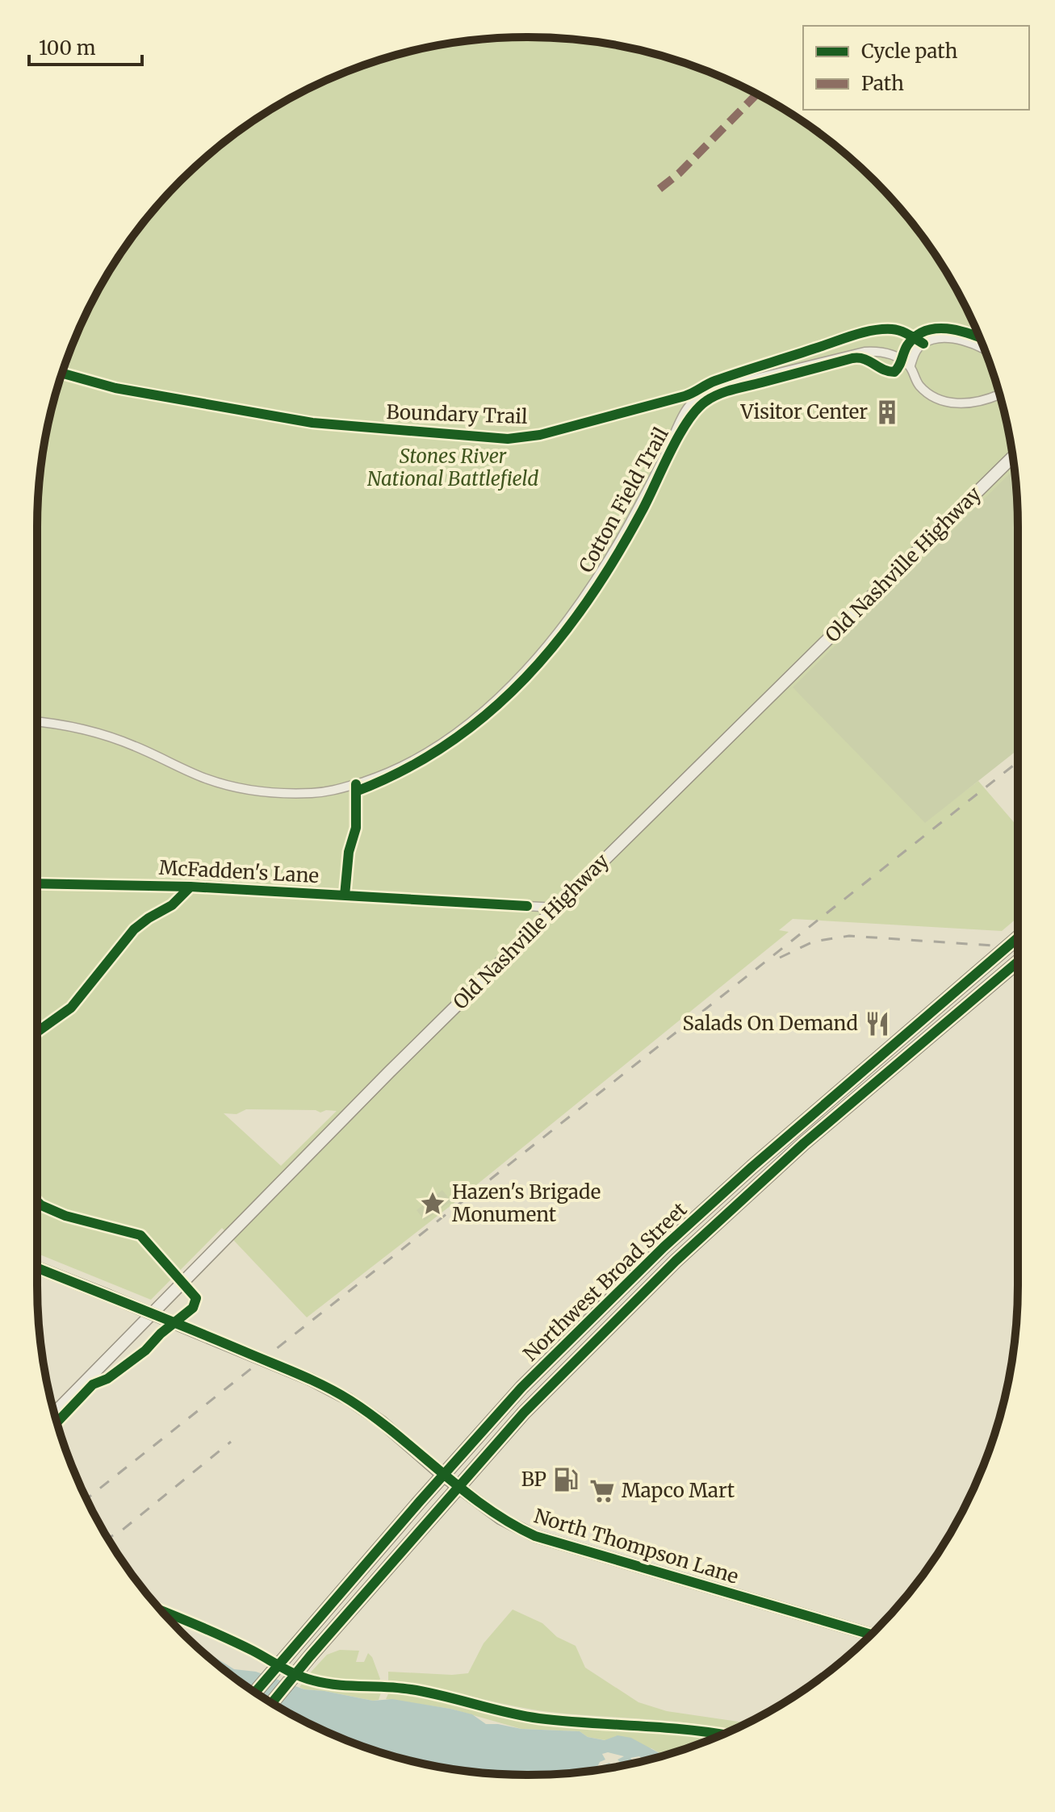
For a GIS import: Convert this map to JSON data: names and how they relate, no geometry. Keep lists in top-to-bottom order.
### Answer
{
  "streets": {
    "main road": ["Old Nashville Highway", "Northwest Broad Street", "North Thompson Lane"],
    "street": ["McFadden's Lane"],
    "cycle path": ["Boundary Trail", "Cotton Field Trail"]
  },
  "crossings": [
    ["Old Nashville Highway", "McFadden's Lane"],
    ["Northwest Broad Street", "North Thompson Lane"]
  ],
  "parks": ["Stones River National Battlefield"],
  "places": {
    "building": ["Visitor Center"],
    "restaurant": ["Salads On Demand"],
    "place": ["Hazen's Brigade Monument"],
    "fuel station": ["BP"],
    "supermarket": ["Mapco Mart"]
  },
  "legend": ["Cycle path", "Path"],
  "scale_bar": "100 m"
}
